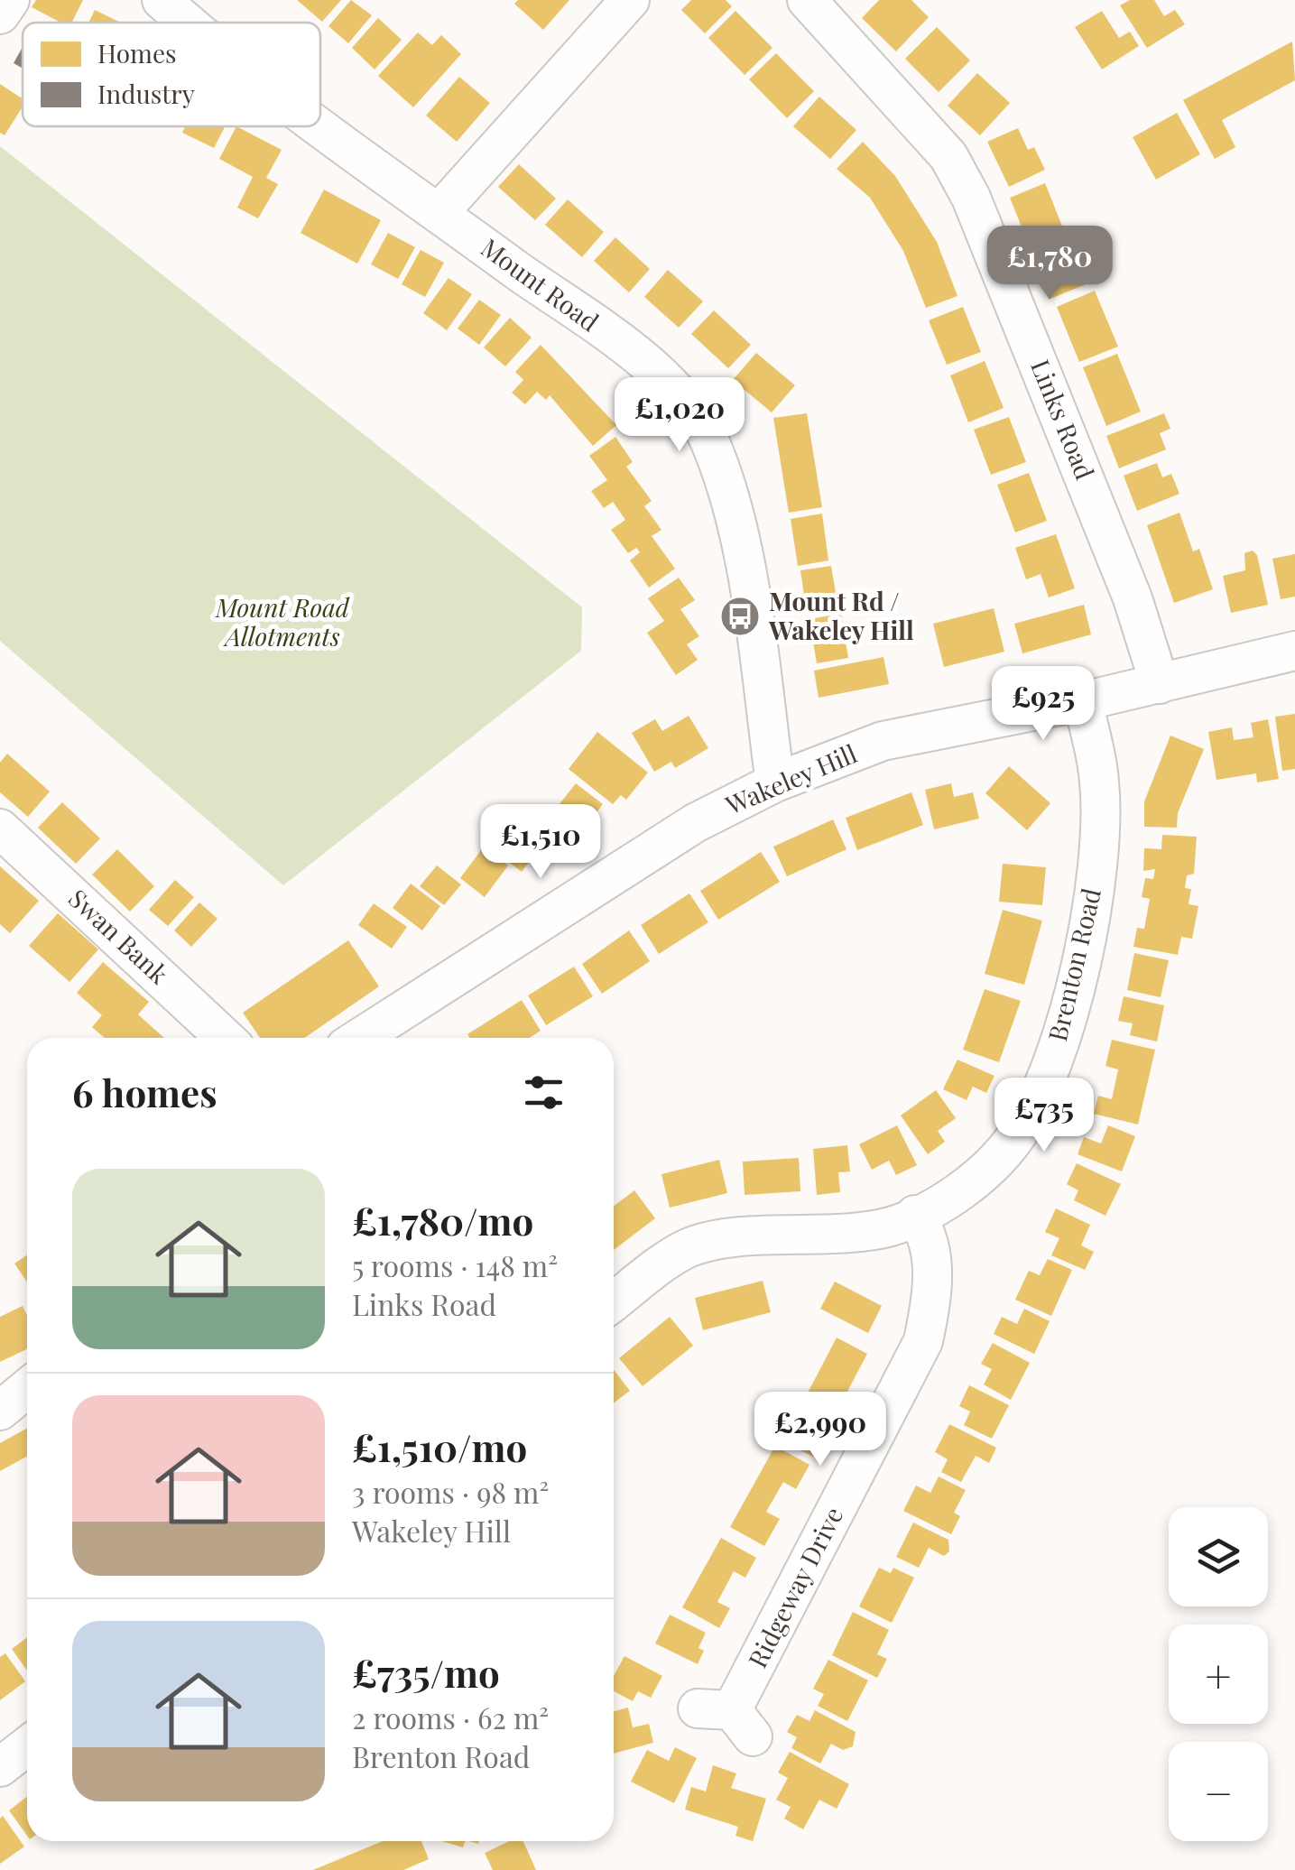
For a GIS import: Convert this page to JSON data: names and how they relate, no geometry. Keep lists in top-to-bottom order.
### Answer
{
  "streets": {
    "street": [
      "Mount Road",
      "Links Road",
      "Wakeley Hill",
      "Swan Bank",
      "Brenton Road",
      "Ridgeway Drive"
    ]
  },
  "crossings": [
    ["Mount Road", "Wakeley Hill"],
    ["Links Road", "Wakeley Hill"],
    ["Wakeley Hill", "Brenton Road"],
    ["Brenton Road", "Ridgeway Drive"]
  ],
  "parks": ["Mount Road Allotments"],
  "places": {
    "bus stop": ["Mount Rd / Wakeley Hill"]
  },
  "legend": ["Homes", "Industry"],
  "page": {
    "price": [
      "£1,780",
      "£1,020",
      "£925",
      "£1,510",
      "£735",
      "£2,990"
    ],
    "heading": "6 homes",
    "list": [
      {
        "name": "£1,780/mo",
        "note": "5 rooms · 148 m² · Links Road"
      },
      {
        "name": "£1,510/mo",
        "note": "3 rooms · 98 m² · Wakeley Hill"
      },
      {
        "name": "£735/mo",
        "note": "2 rooms · 62 m² · Brenton Road"
      }
    ],
    "map_buttons": ["+", "−"]
  }
}
